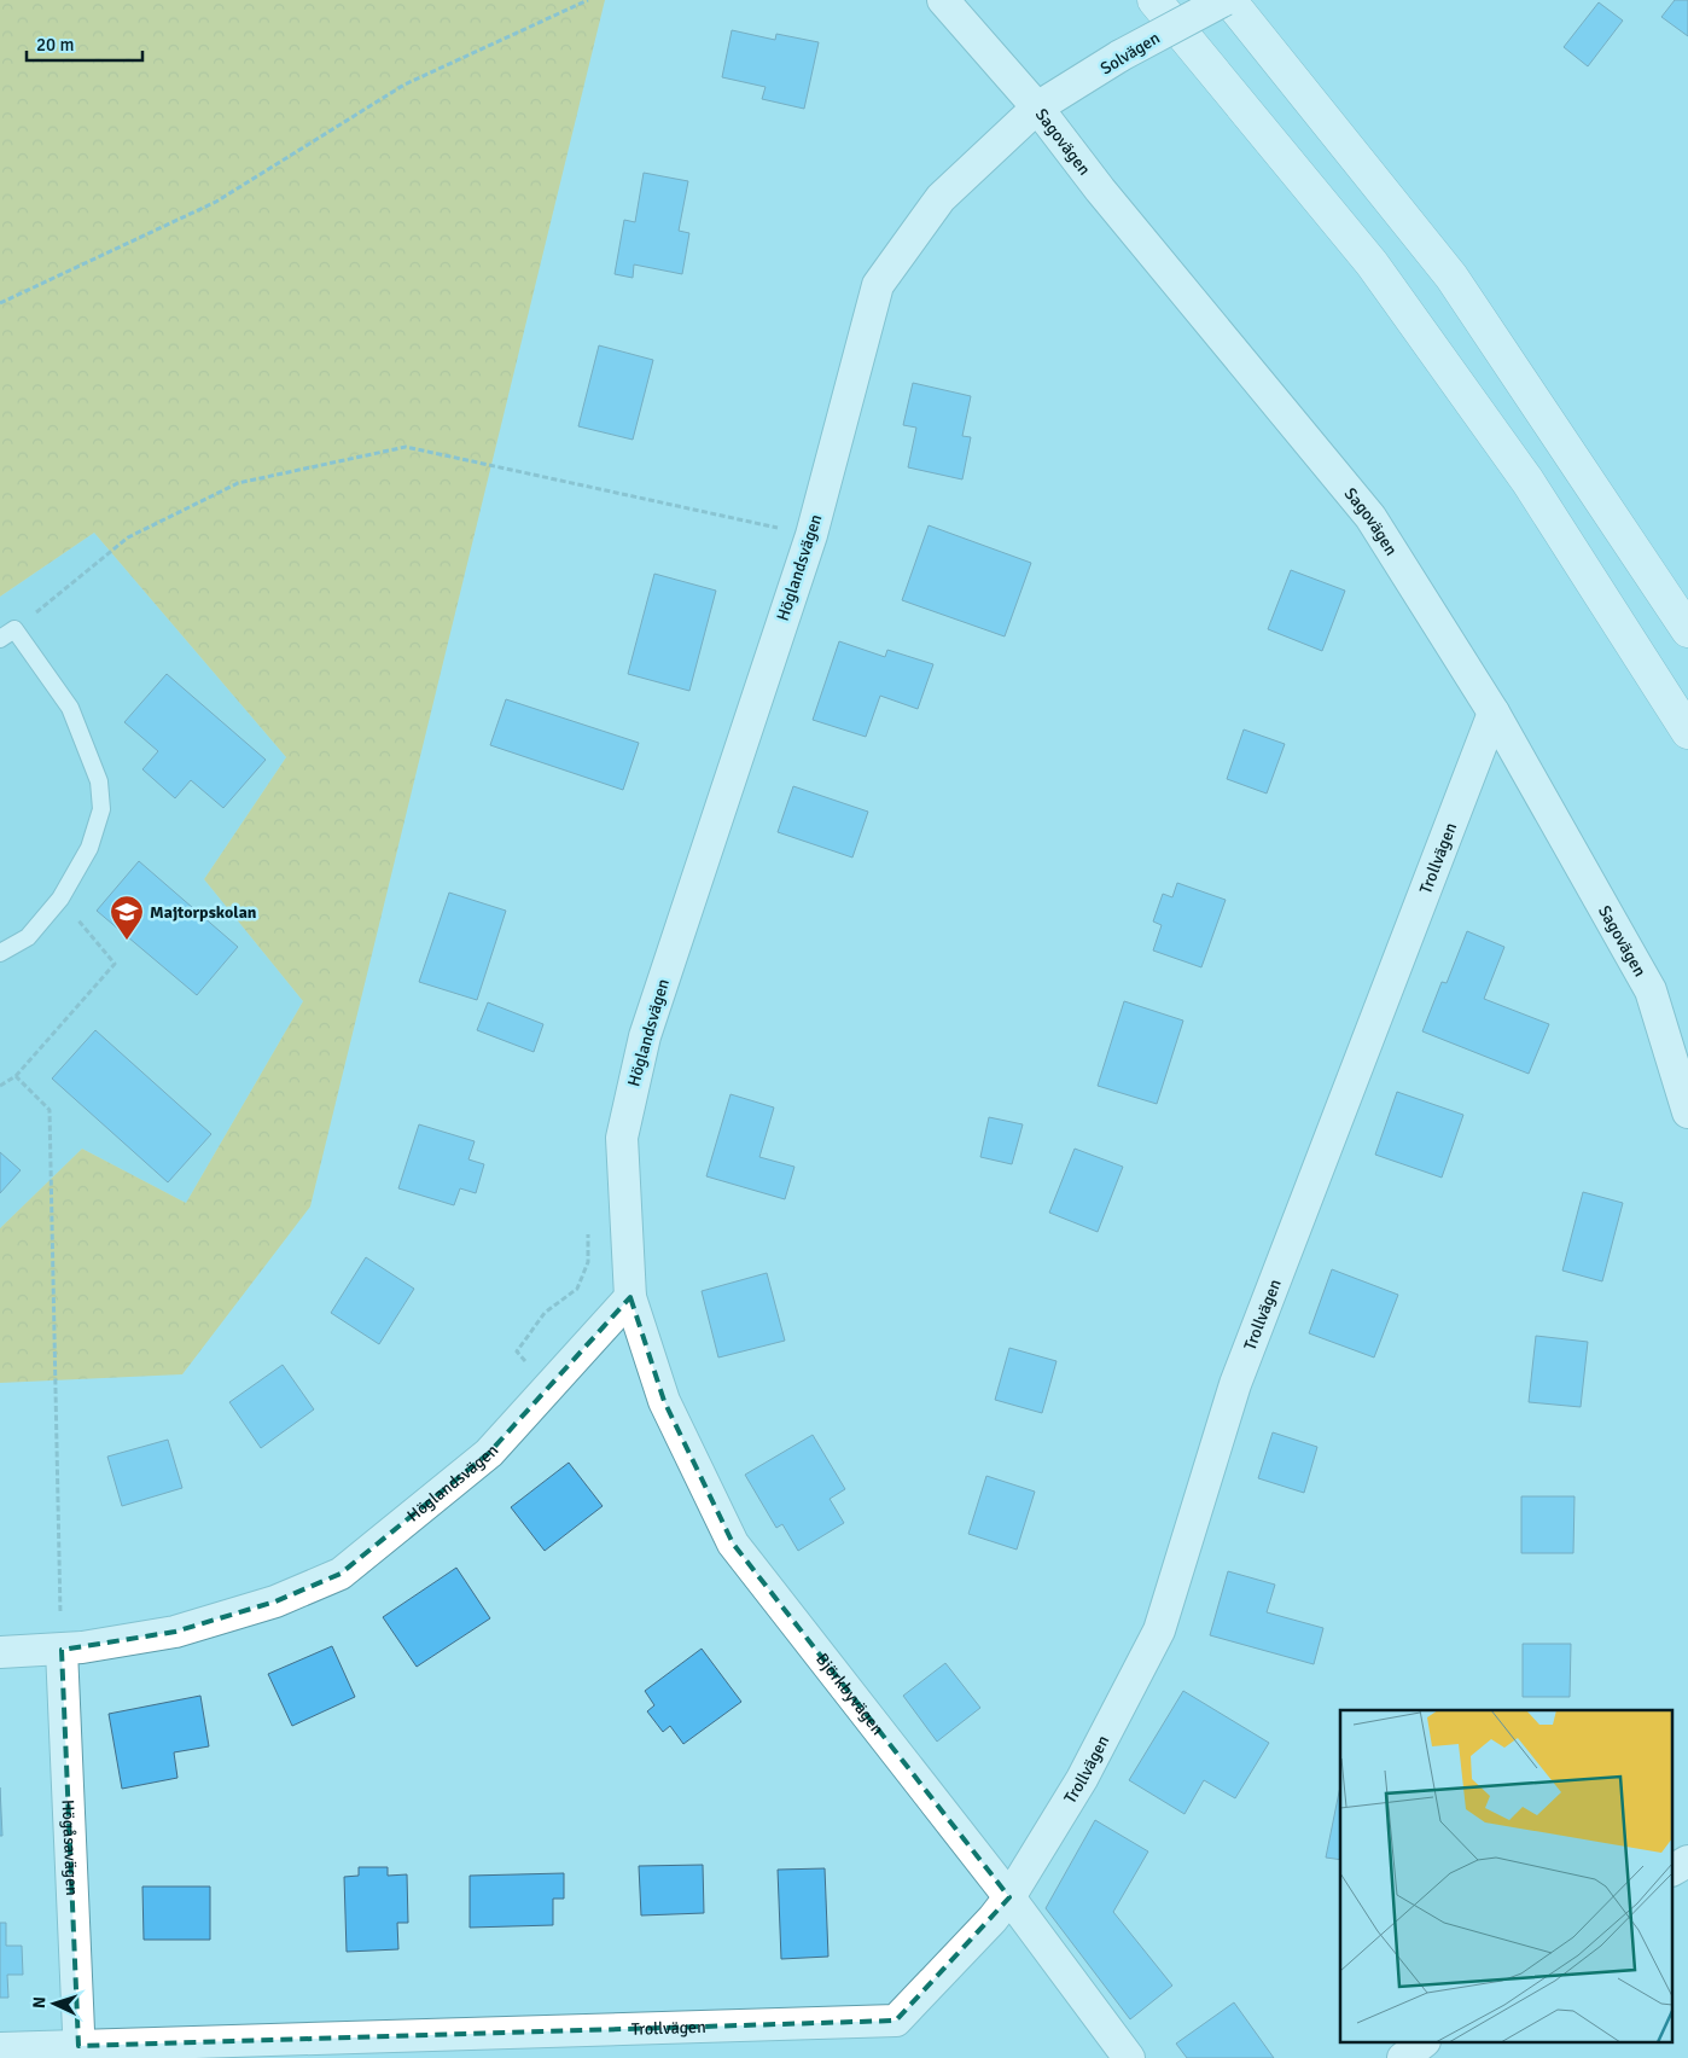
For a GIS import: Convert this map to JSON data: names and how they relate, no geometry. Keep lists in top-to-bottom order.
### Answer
{
  "streets": {
    "street": [
      "Solvägen",
      "Sagovägen",
      "Höglandsvägen",
      "Trollvägen",
      "Björkbyvägen",
      "Högåsavägen"
    ]
  },
  "crossings": [
    ["Solvägen", "Sagovägen"],
    ["Solvägen", "Höglandsvägen"],
    ["Sagovägen", "Höglandsvägen"],
    ["Sagovägen", "Trollvägen"],
    ["Höglandsvägen", "Björkbyvägen"],
    ["Höglandsvägen", "Högåsavägen"],
    ["Trollvägen", "Björkbyvägen"],
    ["Trollvägen", "Högåsavägen"]
  ],
  "places": {
    "school or university": ["Majtorpskolan"]
  },
  "scale_bar": "20 m",
  "north": "left"
}
